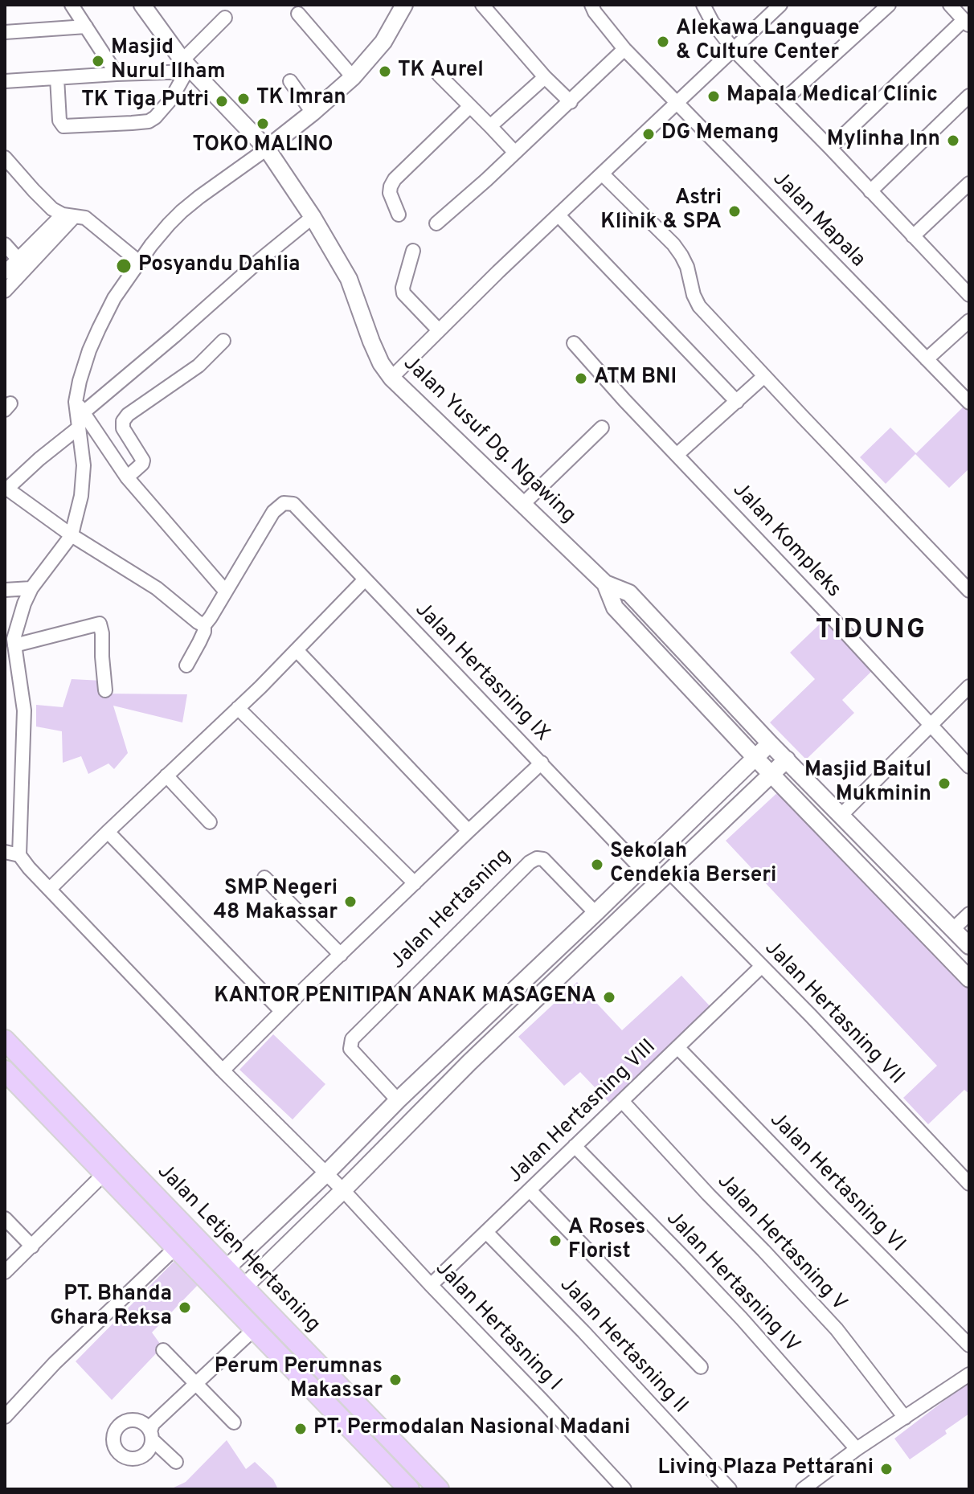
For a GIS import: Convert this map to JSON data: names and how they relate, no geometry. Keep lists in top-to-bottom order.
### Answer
{
  "streets": {
    "main road": ["Jalan Letjen Hertasning"],
    "street": [
      "Jalan Mapala",
      "Jalan Yusuf Dg. Ngawing",
      "Jalan Kompleks",
      "Jalan Hertasning IX",
      "Jalan Hertasning",
      "Jalan Hertasning VII",
      "Jalan Hertasning VIII",
      "Jalan Hertasning VI",
      "Jalan Hertasning V",
      "Jalan Hertasning IV",
      "Jalan Hertasning I",
      "Jalan Hertasning II"
    ]
  },
  "crossings": [
    ["Jalan Hertasning IX", "Jalan Hertasning"],
    ["Jalan Hertasning", "Jalan Hertasning I"],
    ["Jalan Hertasning VII", "Jalan Hertasning VIII"],
    ["Jalan Hertasning VIII", "Jalan Hertasning VI"],
    ["Jalan Hertasning VIII", "Jalan Hertasning V"],
    ["Jalan Hertasning VIII", "Jalan Hertasning IV"],
    ["Jalan Hertasning VIII", "Jalan Hertasning I"],
    ["Jalan Hertasning VIII", "Jalan Hertasning II"]
  ],
  "districts": ["TIDUNG"],
  "places": [
    "Alekawa Language & Culture Center",
    "Masjid Nurul Ilham",
    "TK Aurel",
    "Mapala Medical Clinic",
    "TK Imran",
    "TK Tiga Putri",
    "TOKO MALINO",
    "DG Memang",
    "Mylinha Inn",
    "Astri Klinik & SPA",
    "Posyandu Dahlia",
    "ATM BNI",
    "Masjid Baitul Mukminin",
    "Sekolah Cendekia Berseri",
    "SMP Negeri 48 Makassar",
    "KANTOR PENITIPAN ANAK MASAGENA",
    "A Roses Florist",
    "PT. Bhanda Ghara Reksa",
    "Perum Perumnas Makassar",
    "PT. Permodalan Nasional Madani",
    "Living Plaza Pettarani"
  ]
}
